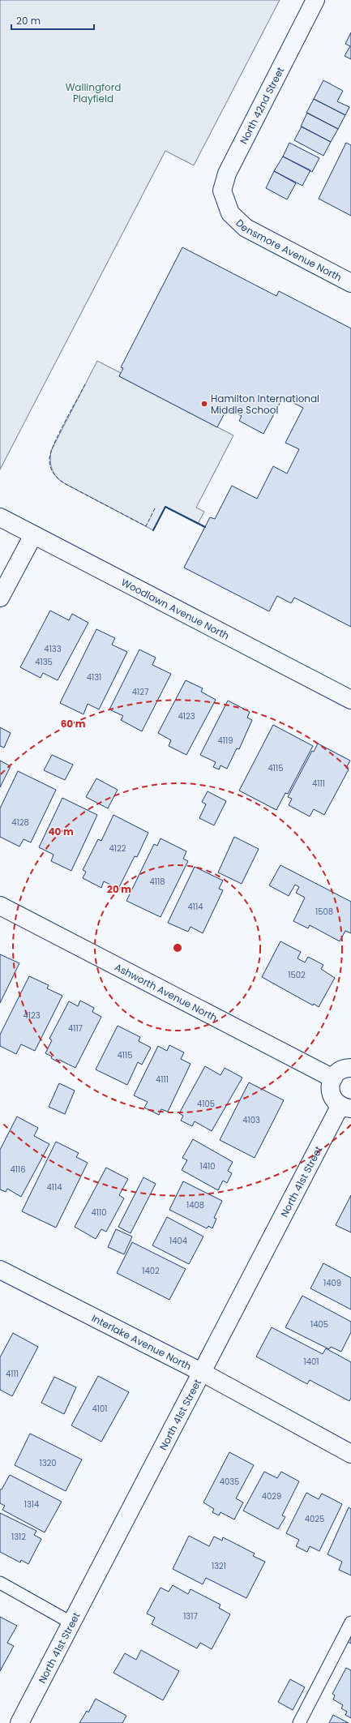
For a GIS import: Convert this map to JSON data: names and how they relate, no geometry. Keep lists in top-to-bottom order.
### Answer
{
  "streets": {
    "street": [
      "North 42nd Street",
      "Densmore Avenue North",
      "Woodlawn Avenue North",
      "Ashworth Avenue North",
      "North 41st Street",
      "Interlake Avenue North"
    ]
  },
  "crossings": [
    ["North 42nd Street", "Densmore Avenue North"],
    ["North 41st Street", "Interlake Avenue North"]
  ],
  "parks": ["Wallingford Playfield"],
  "places": ["Hamilton International Middle School"],
  "house_numbers": [
    "4133",
    "4135",
    "4131",
    "4127",
    "4123",
    "4119",
    "4115",
    "4111",
    "4128",
    "4122",
    "4118",
    "4114",
    "1508",
    "1502",
    "4123",
    "4117",
    "4115",
    "4111",
    "4105",
    "4103",
    "1410",
    "4116",
    "4114",
    "1408",
    "4110",
    "1404",
    "1402",
    "1409",
    "1405",
    "1401",
    "4111",
    "4101",
    "1320",
    "4035",
    "4029",
    "1314",
    "4025",
    "1312",
    "1321",
    "1317"
  ],
  "scale_bar": "20 m",
  "rings": ["60 m", "40 m", "20 m"]
}
